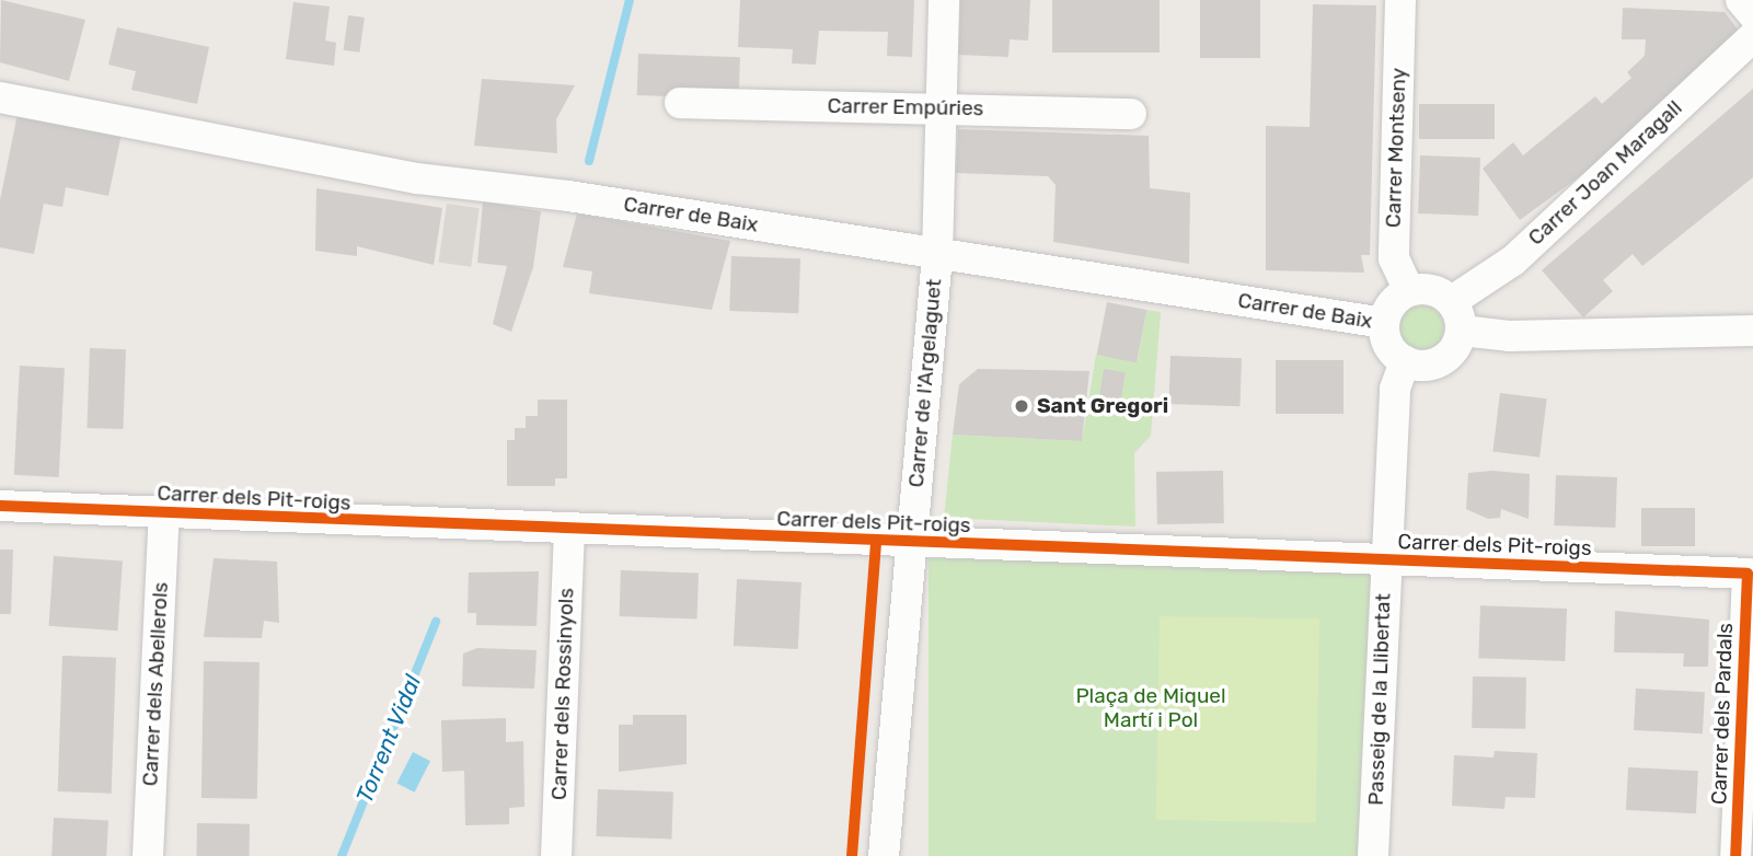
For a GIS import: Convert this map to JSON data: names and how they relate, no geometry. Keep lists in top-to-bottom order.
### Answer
{
  "streets": {
    "street": [
      "Carrer Empúries",
      "Carrer Montseny",
      "Carrer Joan Maragall",
      "Carrer de Baix",
      "Carrer de l'Argelaguet",
      "Carrer dels Pit-roigs",
      "Carrer dels Abellerols",
      "Carrer dels Rossinyols",
      "Passeig de la Llibertat",
      "Carrer dels Pardals"
    ]
  },
  "crossings": [
    ["Carrer Empúries", "Carrer de l'Argelaguet"],
    ["Carrer Montseny", "Carrer Joan Maragall"],
    ["Carrer Montseny", "Carrer de Baix"],
    ["Carrer Montseny", "Passeig de la Llibertat"],
    ["Carrer Joan Maragall", "Carrer de Baix"],
    ["Carrer Joan Maragall", "Passeig de la Llibertat"],
    ["Carrer de Baix", "Carrer de l'Argelaguet"],
    ["Carrer de Baix", "Passeig de la Llibertat"],
    ["Carrer de l'Argelaguet", "Carrer dels Pit-roigs"],
    ["Carrer dels Pit-roigs", "Carrer dels Abellerols"],
    ["Carrer dels Pit-roigs", "Carrer dels Rossinyols"],
    ["Carrer dels Pit-roigs", "Passeig de la Llibertat"],
    ["Carrer dels Pit-roigs", "Carrer dels Pardals"]
  ],
  "water": ["Torrent Vidal"],
  "parks": ["Plaça de Miquel Martí i Pol"],
  "places": ["Sant Gregori"]
}
